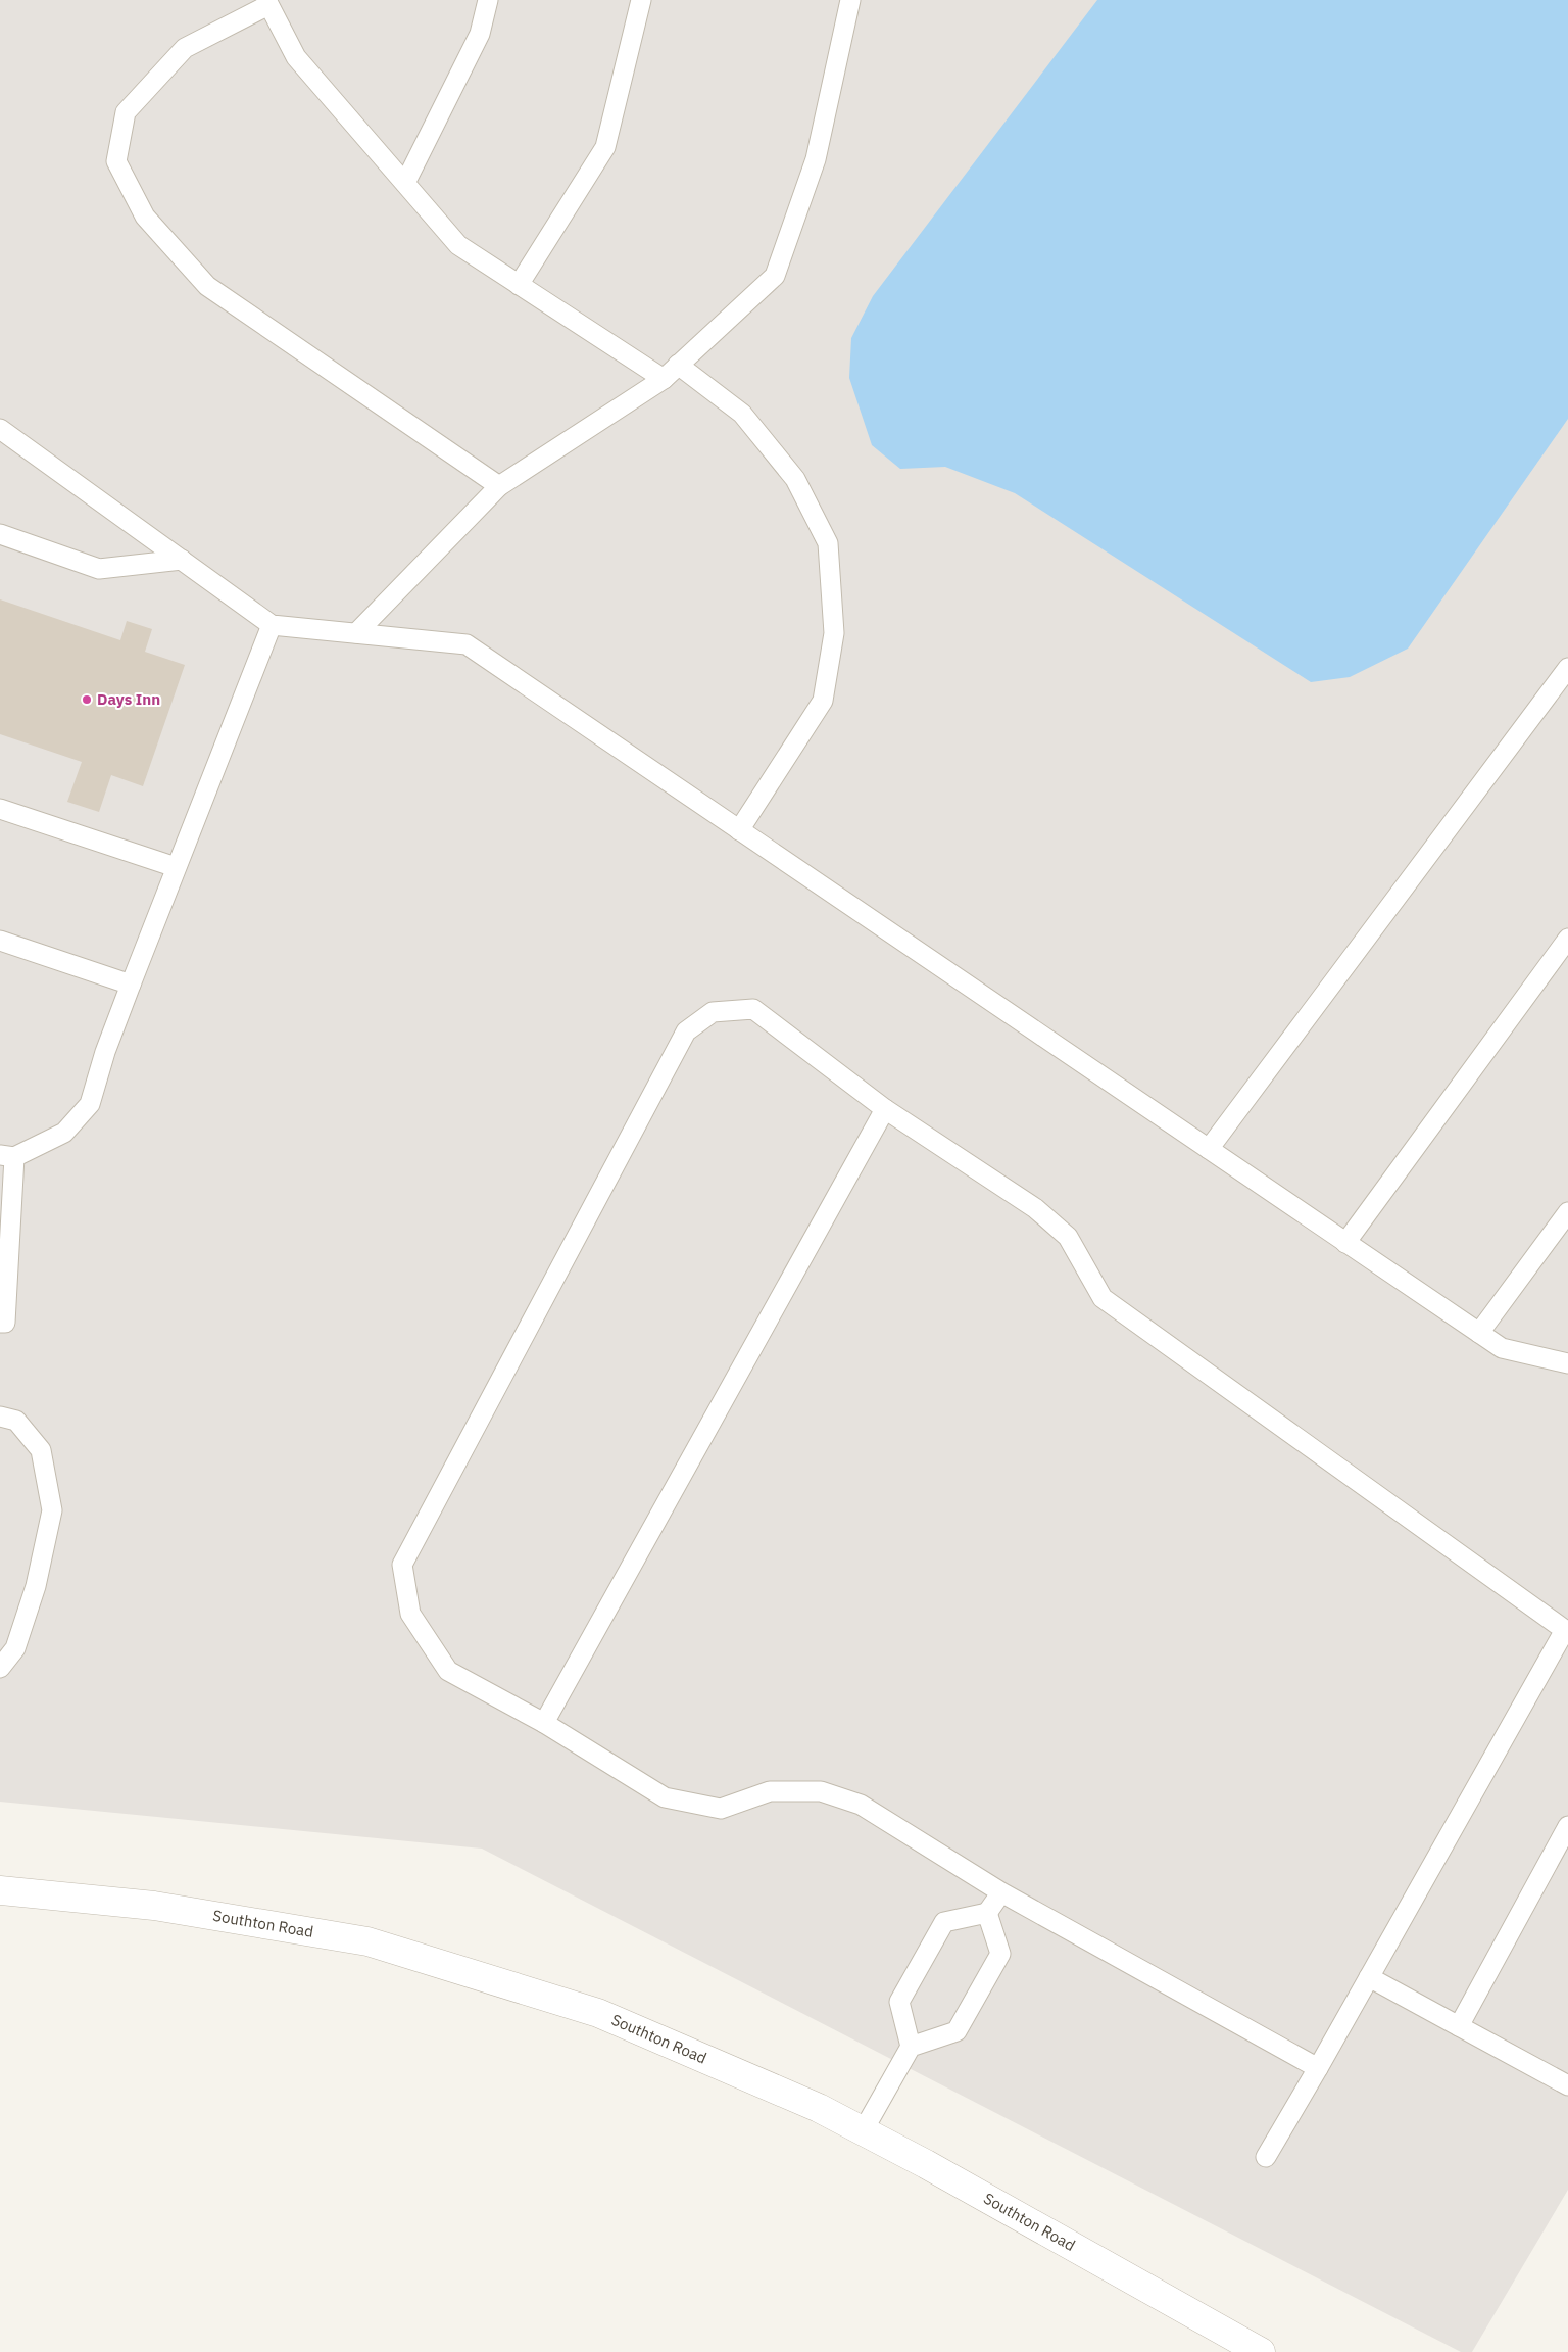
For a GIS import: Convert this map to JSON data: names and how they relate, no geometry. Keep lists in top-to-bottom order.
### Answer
{
  "streets": {
    "street": ["Southton Road"]
  },
  "places": ["Days Inn"]
}
